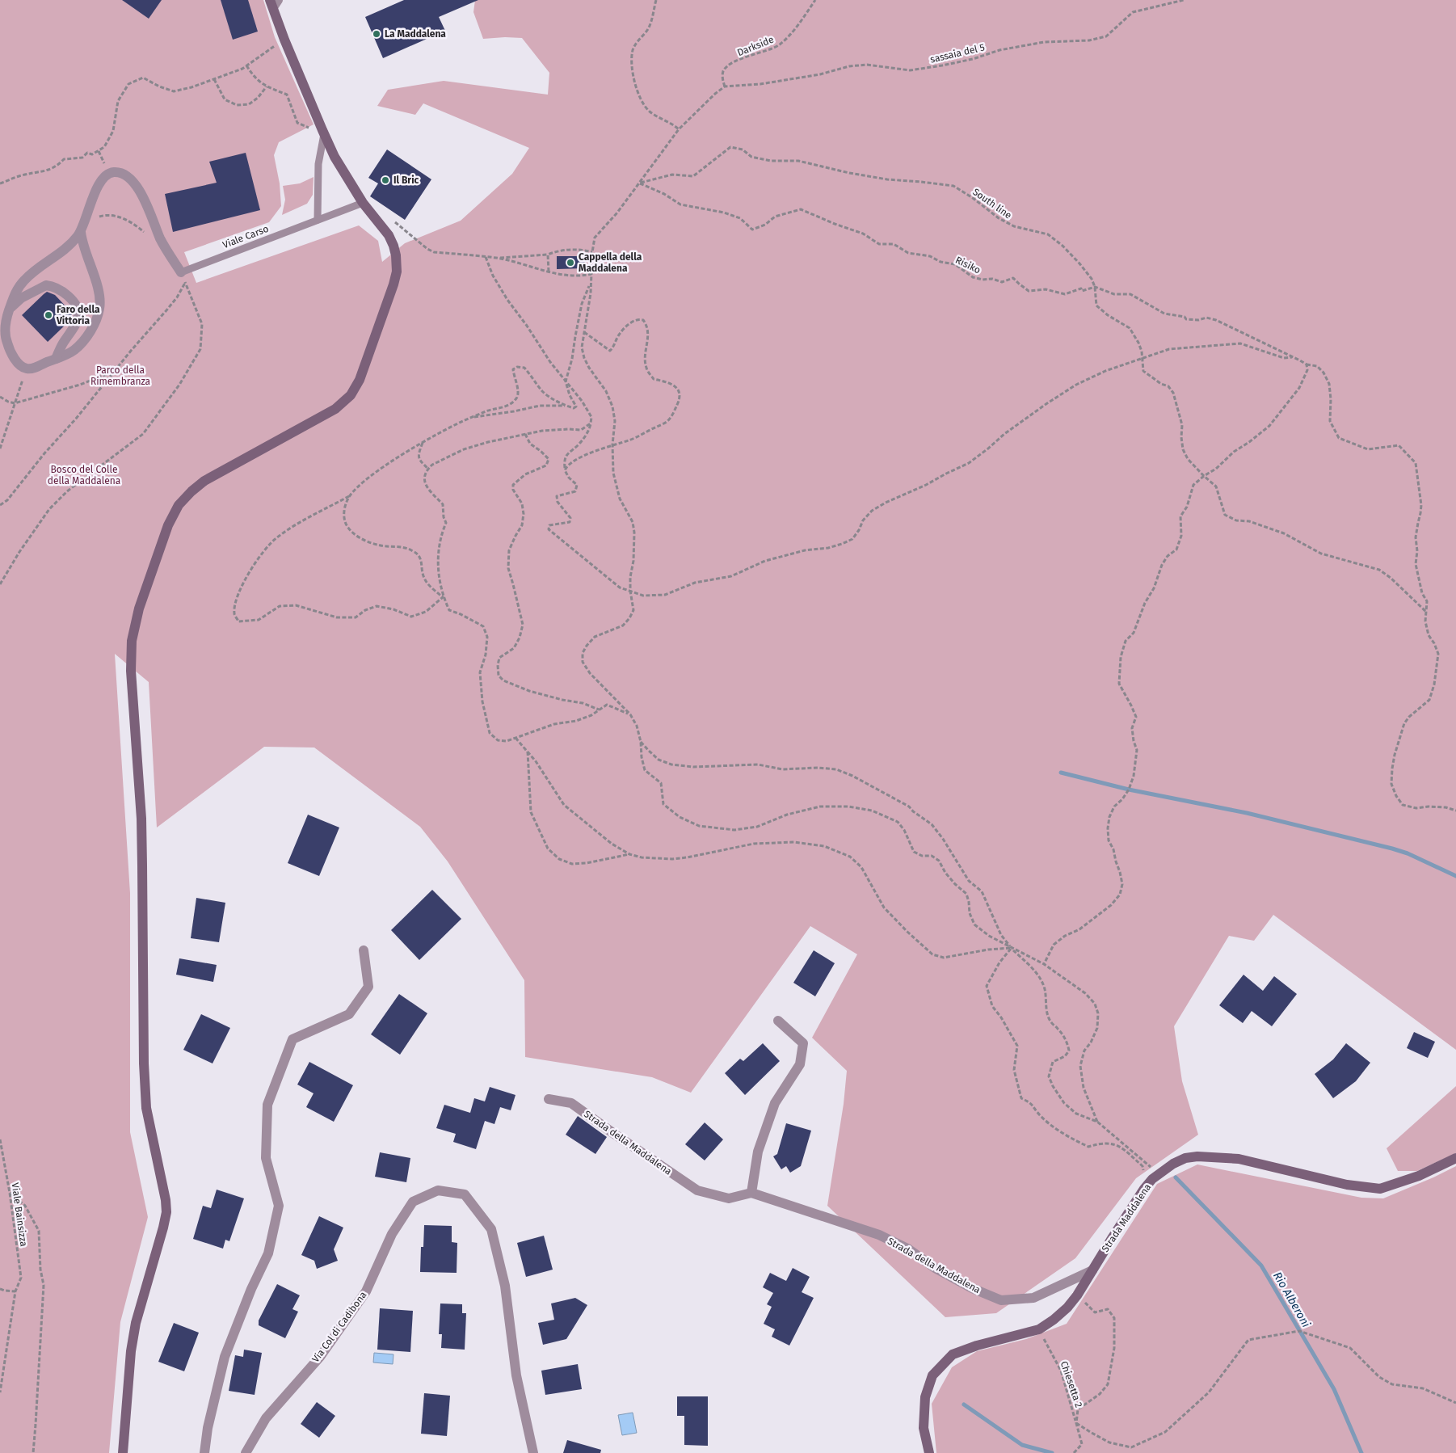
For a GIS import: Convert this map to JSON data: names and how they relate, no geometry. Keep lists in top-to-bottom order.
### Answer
{
  "streets": {
    "street": ["Strada della Maddalena", "Strada Maddalena", "Via Col di Cadibona"],
    "lane": ["Viale Carso"],
    "path": [
      "Darkside",
      "sassaia del 5",
      "South line",
      "Risiko",
      "Viale Bainsizza",
      "Chiesetta 2"
    ]
  },
  "crossings": [
    ["Darkside", "sassaia del 5"],
    ["South line", "Risiko"],
    ["Strada della Maddalena", "Strada Maddalena"],
    ["Strada Maddalena", "Chiesetta 2"]
  ],
  "water": ["Rio Alberoni"],
  "parks": ["Parco della Rimembranza", "Bosco del Colle della Maddalena"],
  "places": [
    "La Maddalena",
    "Il Bric",
    "Cappella della Maddalena",
    "Faro della Vittoria"
  ]
}
